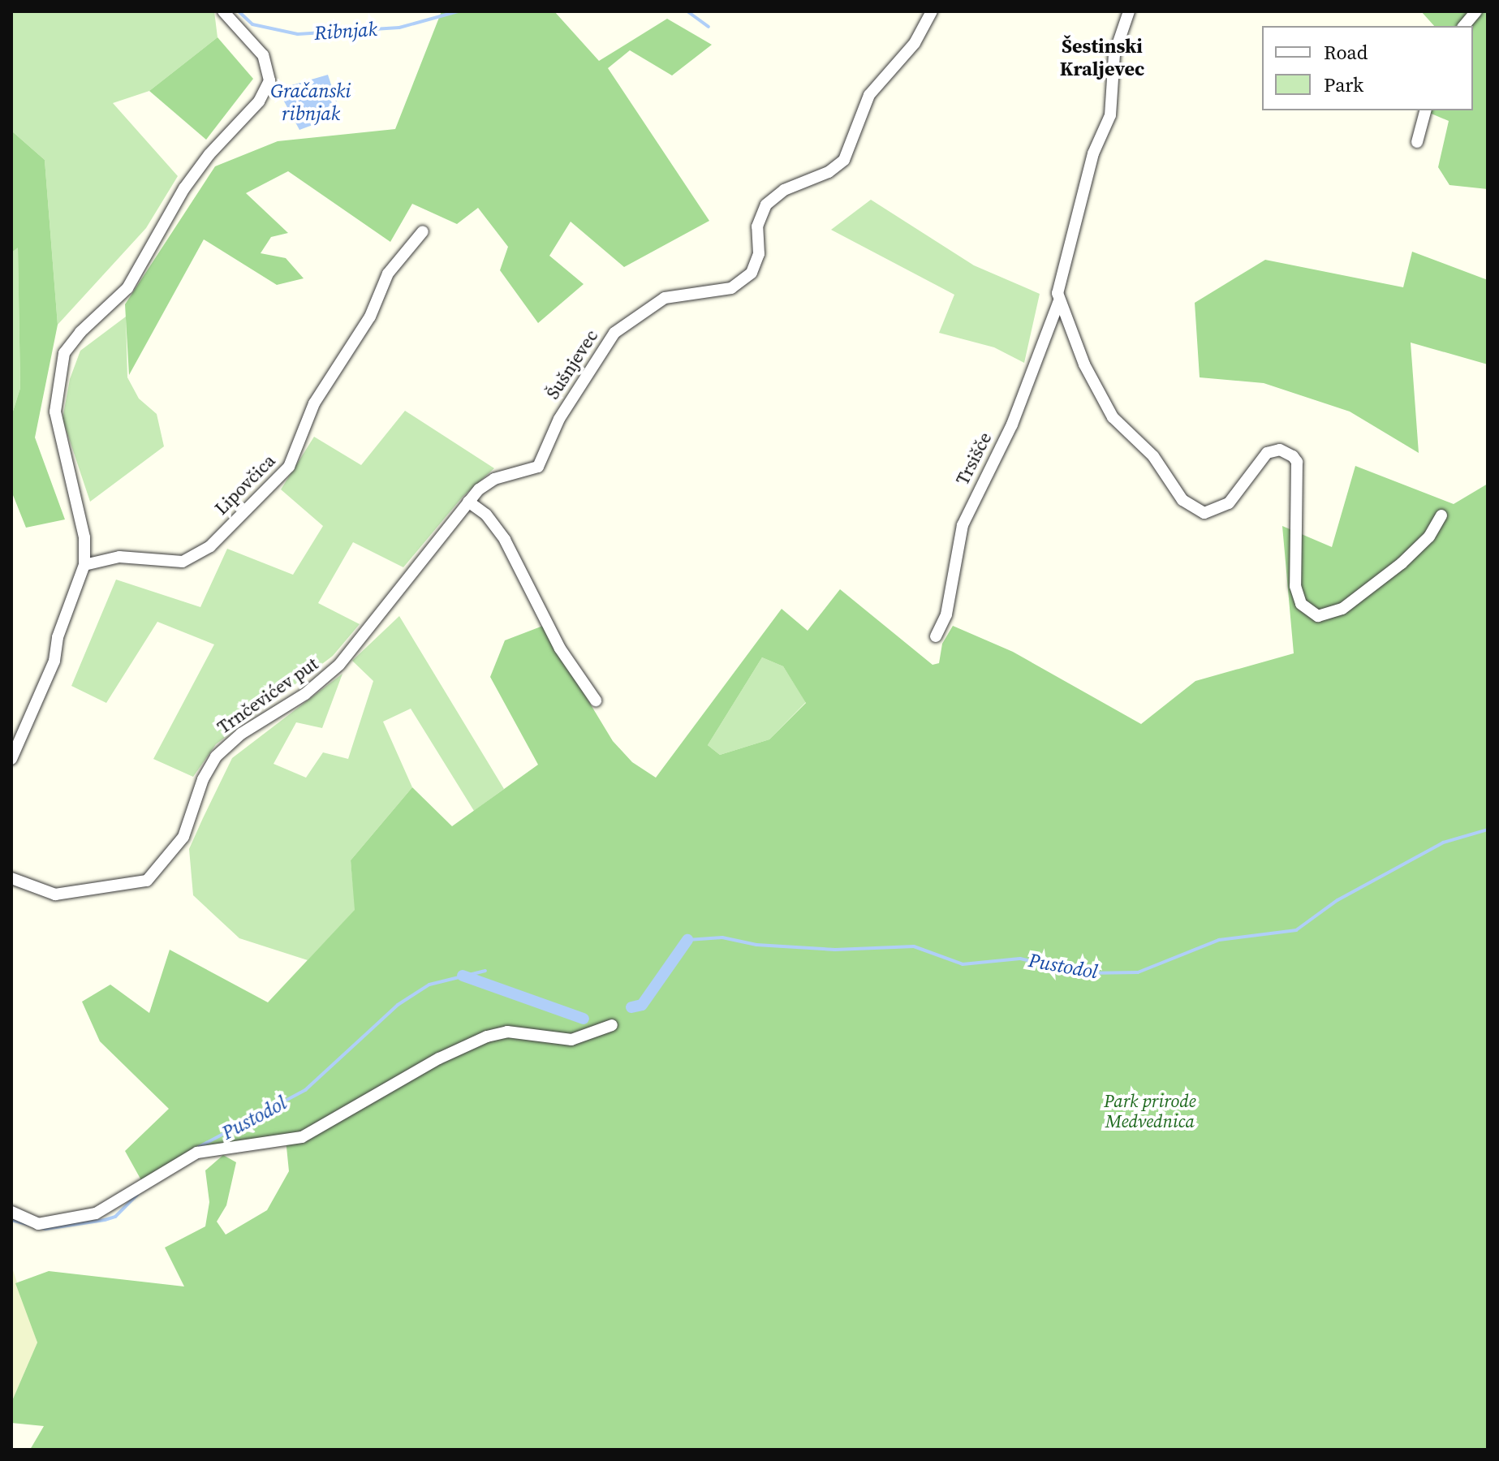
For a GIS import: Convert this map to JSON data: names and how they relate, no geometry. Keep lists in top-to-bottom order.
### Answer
{
  "streets": {
    "street": [
      "Šušnjevec",
      "Trsišče",
      "Lipovčica",
      "Trnčevićev put"
    ]
  },
  "crossings": [
    ["Šušnjevec", "Trnčevićev put"]
  ],
  "districts": ["Šestinski Kraljevec"],
  "water": ["Ribnjak", "Gračanski ribnjak", "Pustodol"],
  "parks": ["Park prirode Medvednica"],
  "legend": ["Road", "Park"]
}
